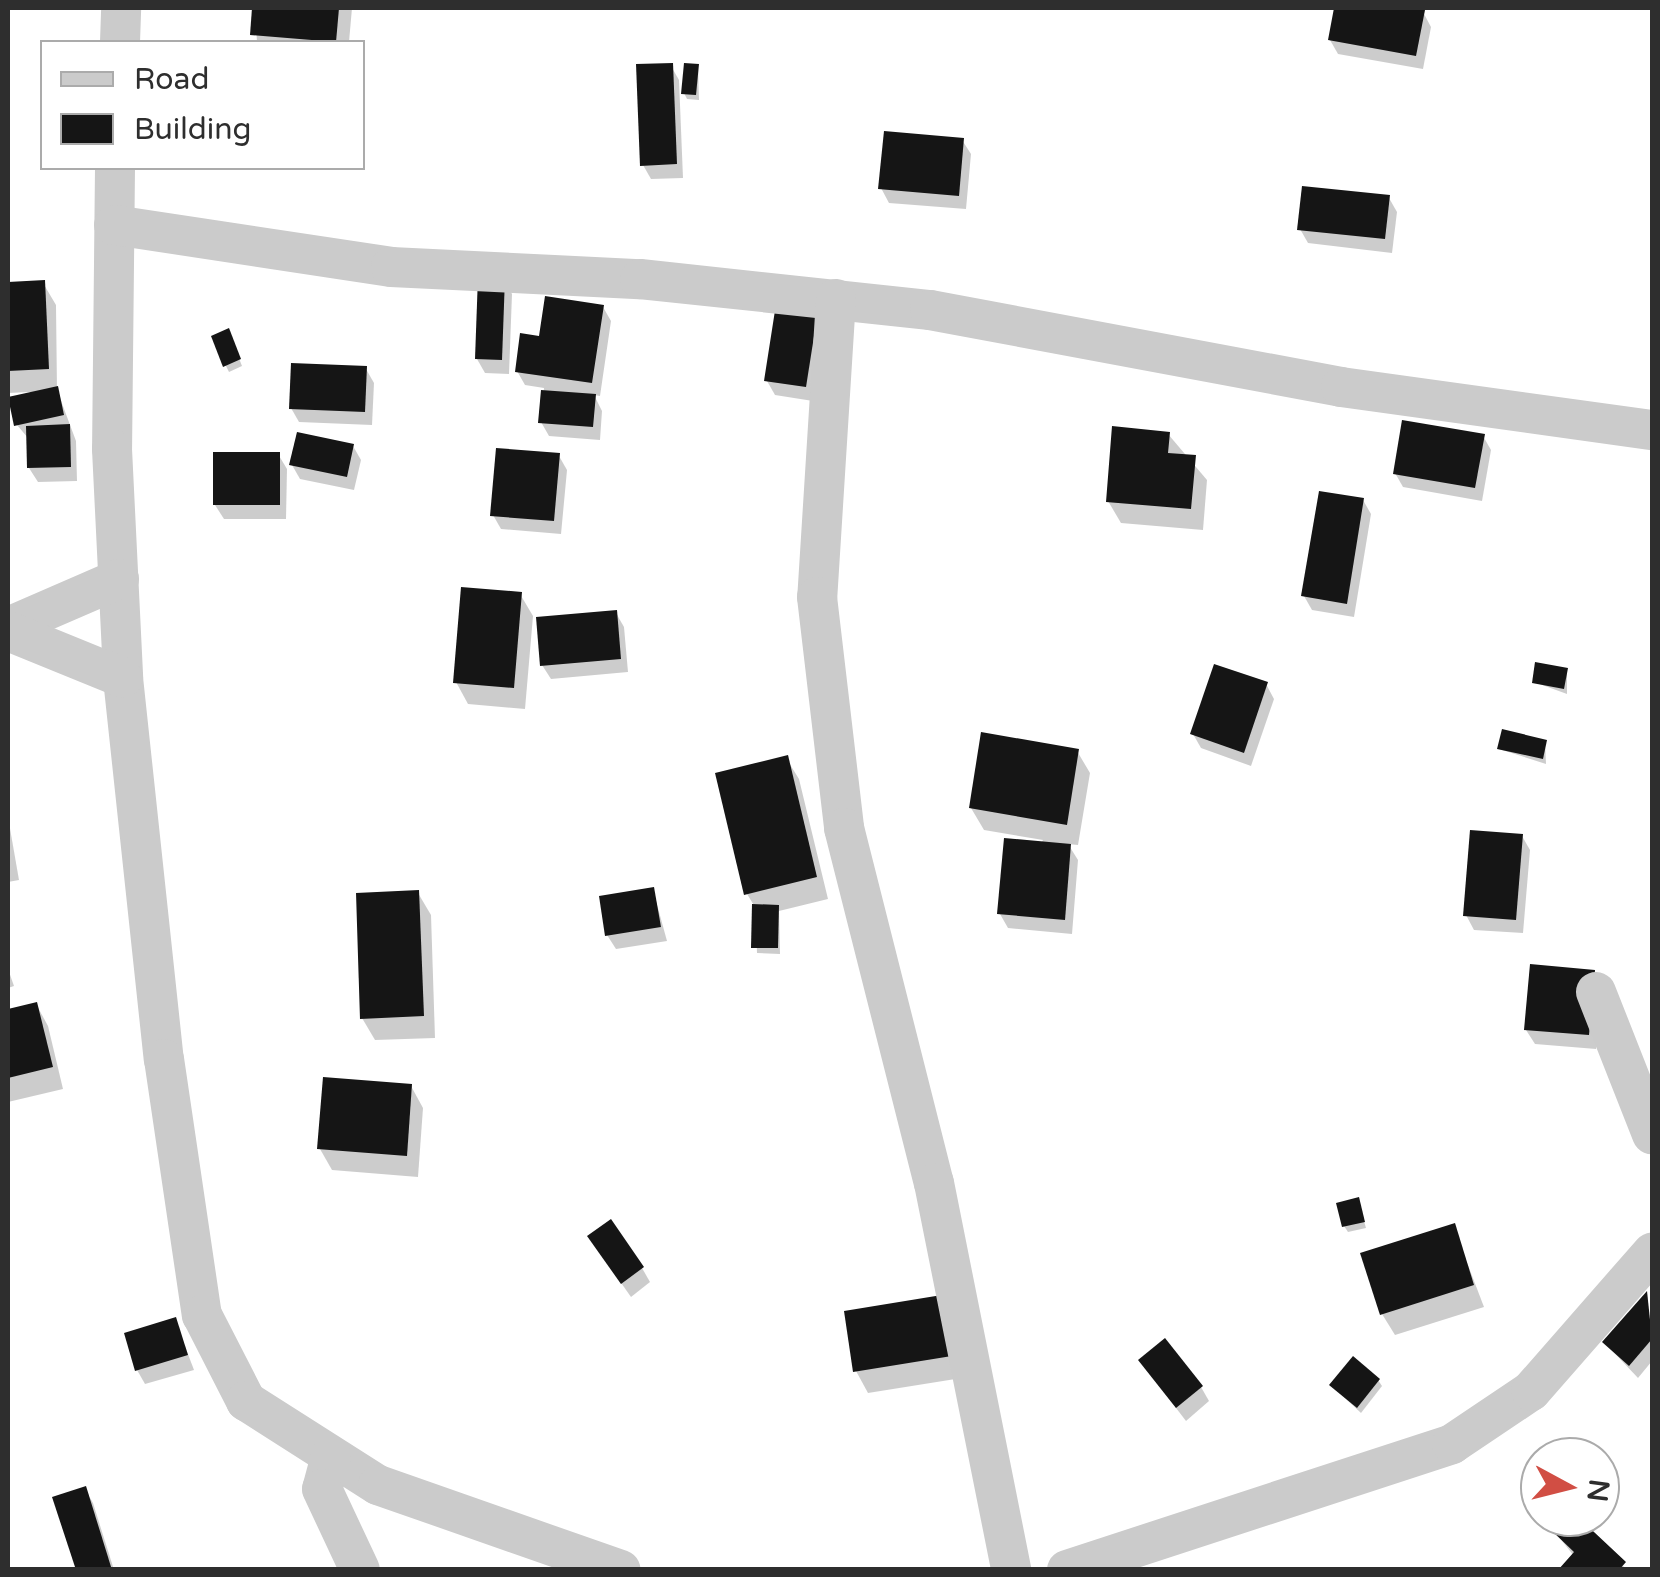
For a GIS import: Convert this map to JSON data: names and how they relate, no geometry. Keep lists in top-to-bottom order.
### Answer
{
  "legend": ["Road", "Building"],
  "north": "right"
}
